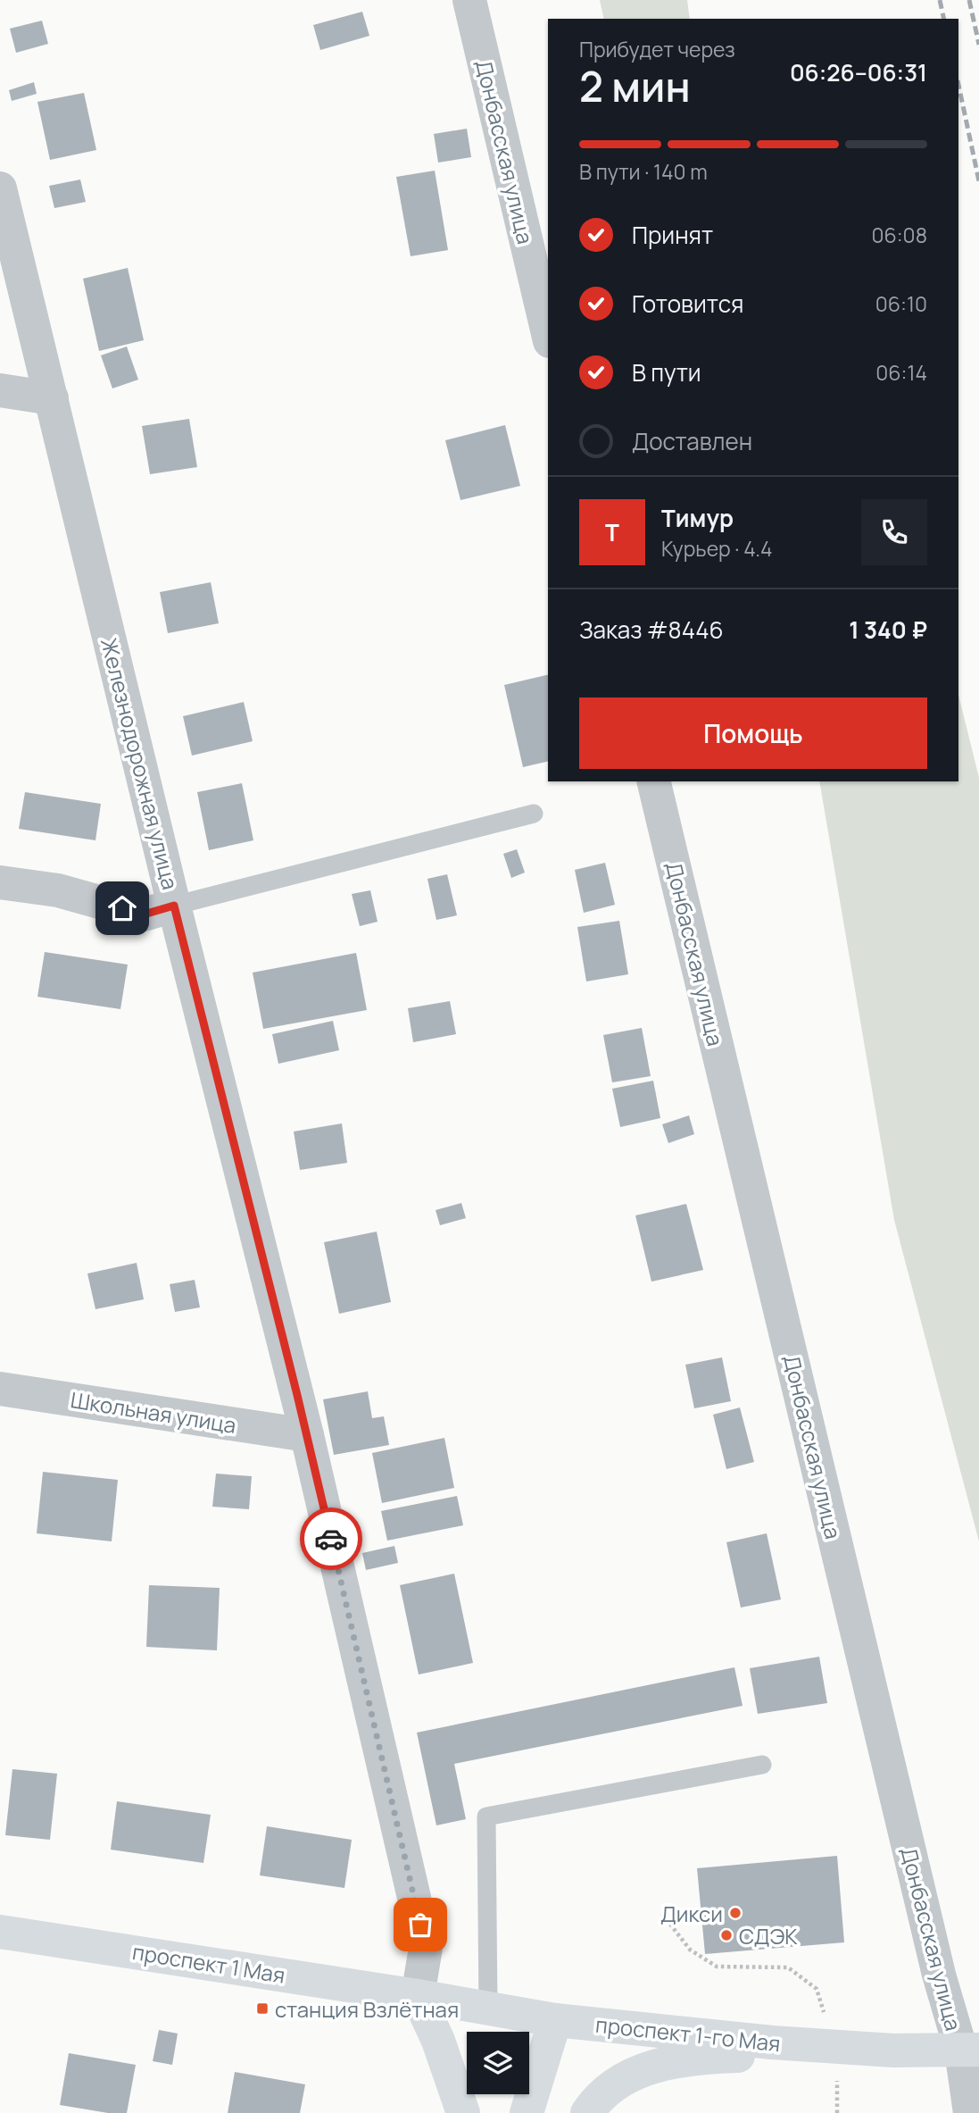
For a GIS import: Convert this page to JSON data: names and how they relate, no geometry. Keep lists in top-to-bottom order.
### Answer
{
  "streets": {
    "main road": ["проспект 1 Мая", "проспект 1-го Мая"],
    "street": ["Донбасская улица", "Железнодорожная улица", "Школьная улица"]
  },
  "crossings": [
    ["Донбасская улица", "проспект 1-го Мая"],
    ["Железнодорожная улица", "Школьная улица"],
    ["Железнодорожная улица", "проспект 1 Мая"],
    ["Железнодорожная улица", "проспект 1-го Мая"],
    ["проспект 1 Мая", "проспект 1-го Мая"]
  ],
  "places": {
    "other": ["Дикси", "СДЭК"],
    "transit": ["станция Взлётная"]
  },
  "page": {
    "heading": ["2 мин", "Прибудет через", "06:26–06:31"],
    "panel": [
      "Тимур",
      "Курьер · 4.4",
      "Заказ #8446",
      "1 340 ₽"
    ],
    "bar": "В пути · 140 m",
    "list": [
      ["Принят", "06:08"],
      ["Готовится", "06:10"],
      ["В пути", "06:14"],
      "Доставлен"
    ],
    "round": "Т",
    "buttons": "Помощь"
  }
}
